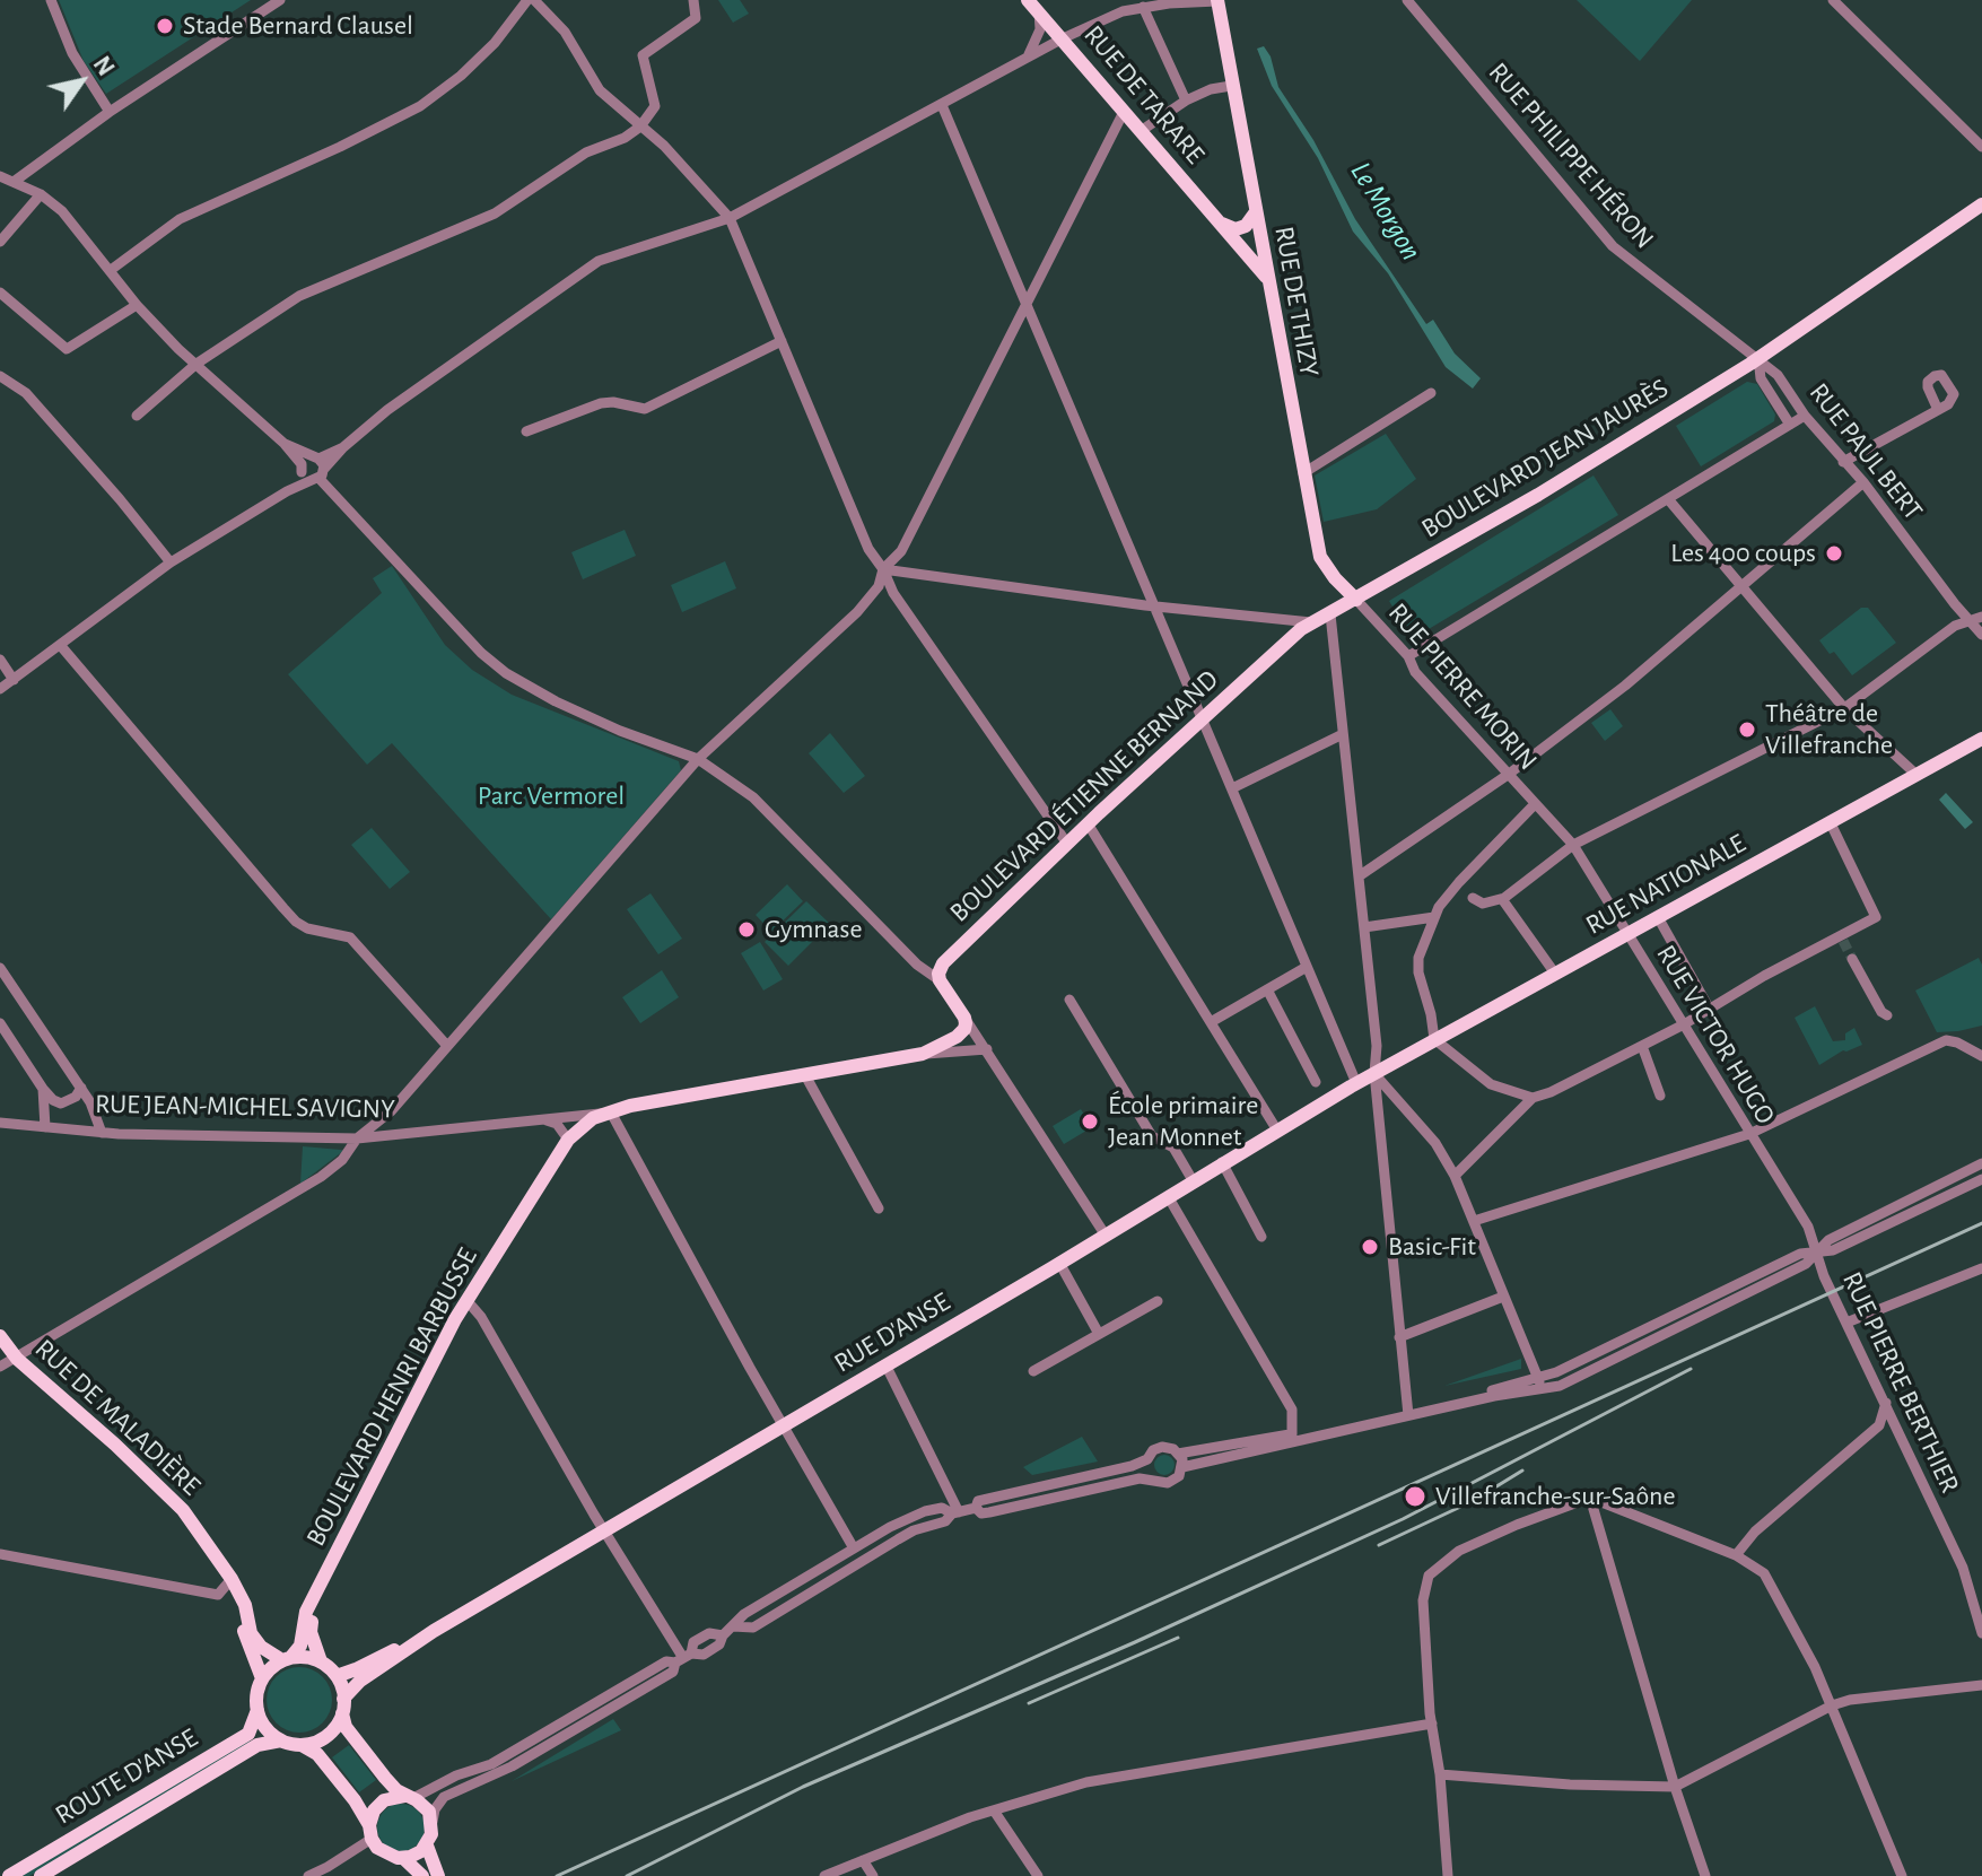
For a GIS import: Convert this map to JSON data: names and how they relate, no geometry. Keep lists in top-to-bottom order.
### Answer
{
  "streets": {
    "main road": [
      "RUE DE TARARE",
      "RUE DE THIZY",
      "BOULEVARD JEAN JAURÈS",
      "BOULEVARD ÉTIENNE BERNAND",
      "RUE NATIONALE",
      "RUE JEAN-MICHEL SAVIGNY",
      "RUE D'ANSE",
      "BOULEVARD HENRI BARBUSSE",
      "RUE DE MALADIÈRE",
      "ROUTE D'ANSE"
    ],
    "street": [
      "RUE PHILIPPE HÉRON",
      "RUE PAUL BERT",
      "RUE PIERRE MORIN",
      "RUE VICTOR HUGO",
      "RUE PIERRE BERTHIER"
    ]
  },
  "crossings": [
    ["RUE DE TARARE", "RUE DE THIZY"],
    ["RUE PHILIPPE HÉRON", "RUE PAUL BERT"],
    ["RUE PHILIPPE HÉRON", "BOULEVARD JEAN JAURÈS"],
    ["RUE DE THIZY", "BOULEVARD JEAN JAURÈS"],
    ["RUE DE THIZY", "RUE PIERRE MORIN"],
    ["RUE PAUL BERT", "BOULEVARD JEAN JAURÈS"],
    ["BOULEVARD JEAN JAURÈS", "RUE PIERRE MORIN"],
    ["BOULEVARD JEAN JAURÈS", "BOULEVARD ÉTIENNE BERNAND"],
    ["RUE PIERRE MORIN", "RUE VICTOR HUGO"],
    ["RUE NATIONALE", "RUE VICTOR HUGO"],
    ["RUE NATIONALE", "RUE D'ANSE"],
    ["RUE VICTOR HUGO", "RUE PIERRE BERTHIER"],
    ["RUE JEAN-MICHEL SAVIGNY", "BOULEVARD HENRI BARBUSSE"],
    ["RUE D'ANSE", "BOULEVARD HENRI BARBUSSE"],
    ["RUE D'ANSE", "RUE DE MALADIÈRE"],
    ["RUE D'ANSE", "ROUTE D'ANSE"],
    ["BOULEVARD HENRI BARBUSSE", "RUE DE MALADIÈRE"],
    ["BOULEVARD HENRI BARBUSSE", "ROUTE D'ANSE"],
    ["RUE DE MALADIÈRE", "ROUTE D'ANSE"]
  ],
  "water": ["Le Morgon"],
  "parks": ["Parc Vermorel"],
  "places": [
    "Stade Bernard Clausel",
    "Les 400 coups",
    "Théâtre de Villefranche",
    "Gymnase",
    "École primaire Jean Monnet",
    "Basic-Fit",
    "Villefranche-sur-Saône"
  ],
  "north": "top right"
}
